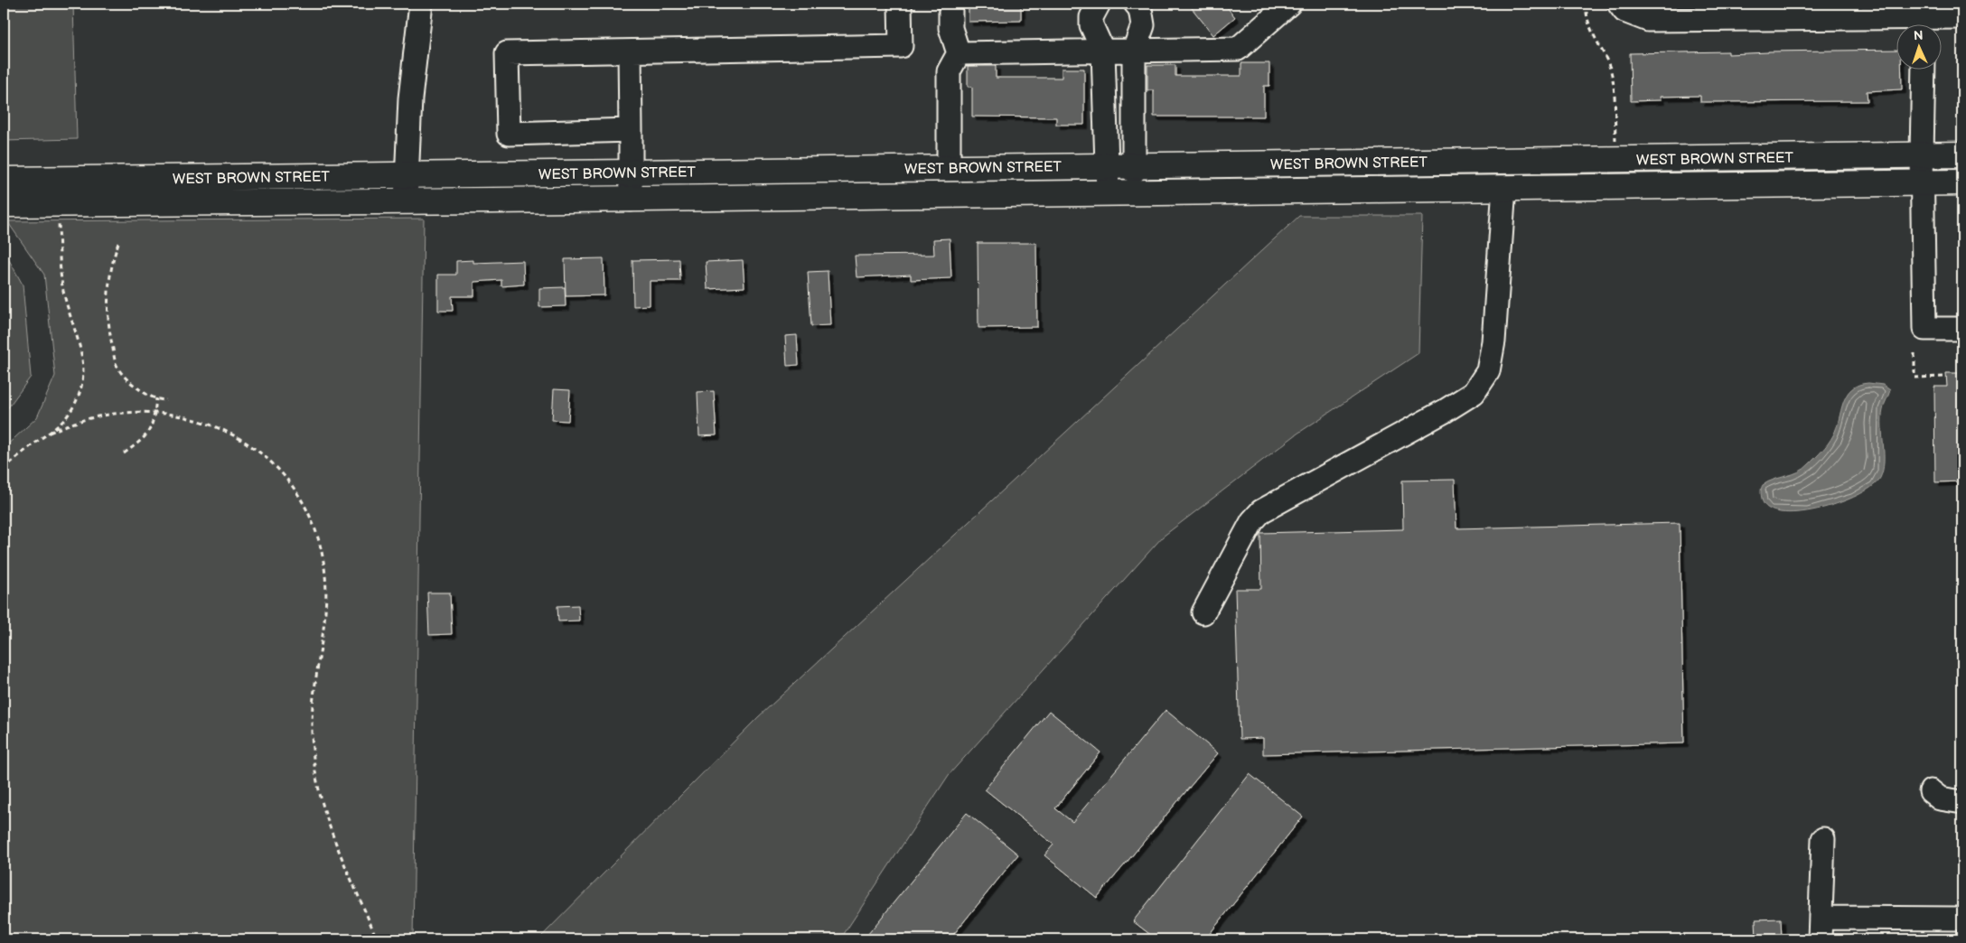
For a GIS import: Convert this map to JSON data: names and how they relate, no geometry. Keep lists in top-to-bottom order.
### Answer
{
  "streets": {
    "main road": ["WEST BROWN STREET"]
  },
  "north": "top"
}
